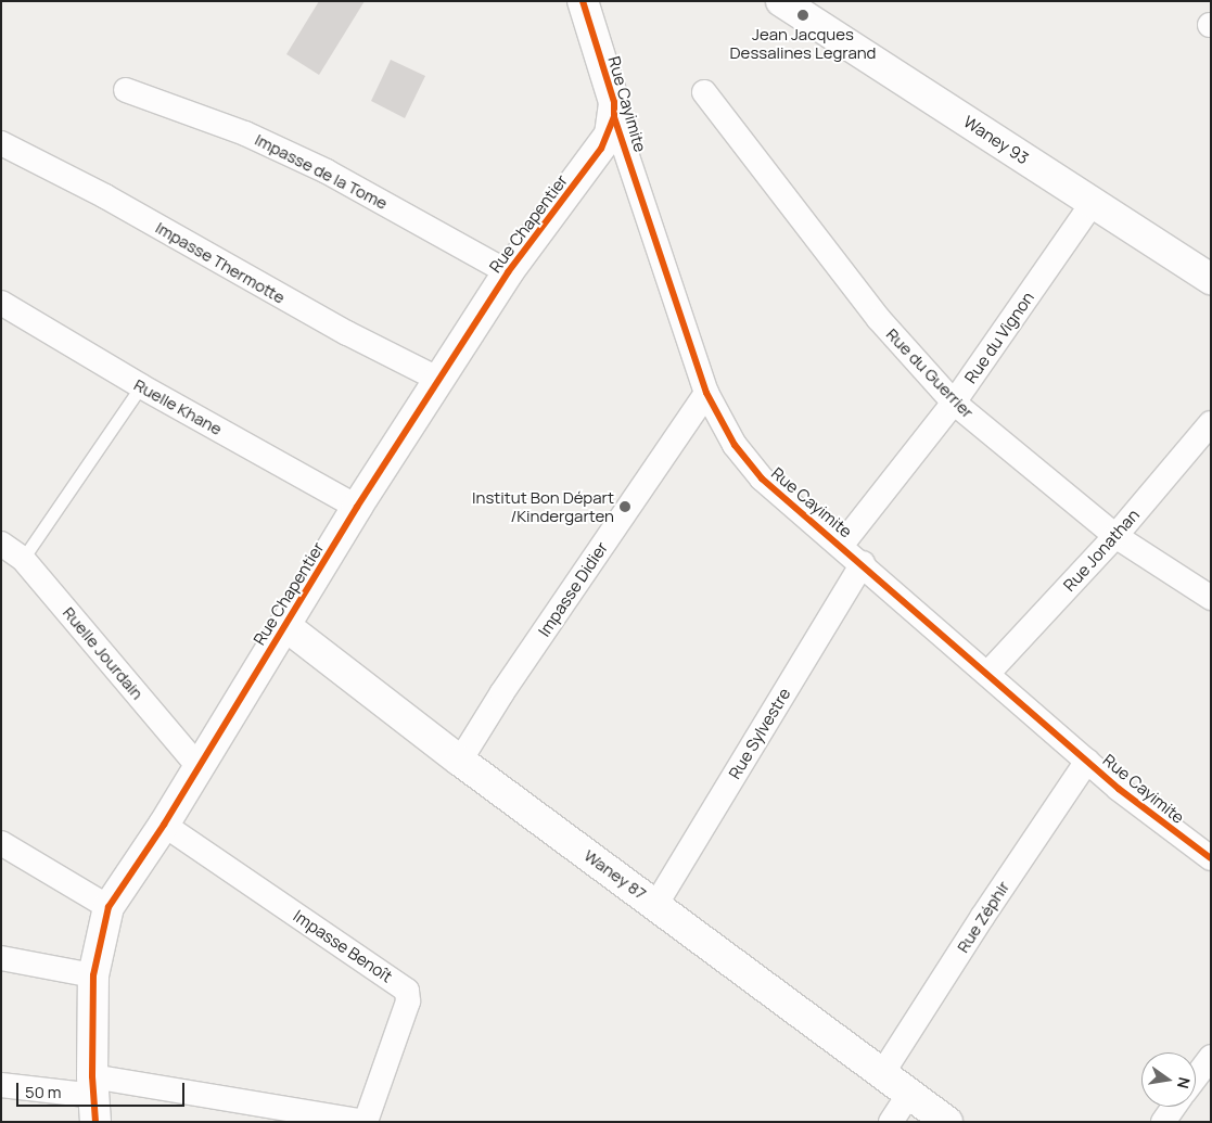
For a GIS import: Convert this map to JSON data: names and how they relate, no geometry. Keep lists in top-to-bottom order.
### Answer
{
  "streets": {
    "street": [
      "Rue Cayimite",
      "Waney 93",
      "Impasse de la Tome",
      "Rue Chapentier",
      "Impasse Thermotte",
      "Rue du Vignon",
      "Rue du Guerrier",
      "Ruelle Khane",
      "Rue Jonathan",
      "Impasse Didier",
      "Ruelle Jourdain",
      "Rue Sylvestre",
      "Waney 87",
      "Rue Zéphir",
      "Impasse Benoît"
    ]
  },
  "crossings": [
    ["Rue Cayimite", "Rue Chapentier"],
    ["Rue Cayimite", "Rue du Vignon"],
    ["Rue Cayimite", "Rue Jonathan"],
    ["Rue Cayimite", "Impasse Didier"],
    ["Rue Cayimite", "Rue Sylvestre"],
    ["Rue Cayimite", "Rue Zéphir"],
    ["Waney 93", "Rue du Vignon"],
    ["Impasse de la Tome", "Rue Chapentier"],
    ["Rue Chapentier", "Impasse Thermotte"],
    ["Rue Chapentier", "Ruelle Khane"],
    ["Rue Chapentier", "Ruelle Jourdain"],
    ["Rue Chapentier", "Waney 87"],
    ["Rue Chapentier", "Impasse Benoît"],
    ["Rue du Vignon", "Rue du Guerrier"],
    ["Rue du Guerrier", "Rue Jonathan"],
    ["Impasse Didier", "Waney 87"],
    ["Rue Sylvestre", "Waney 87"],
    ["Waney 87", "Rue Zéphir"]
  ],
  "places": ["Jean Jacques Dessalines Legrand", "Institut Bon Départ /Kindergarten"],
  "scale_bar": "50 m",
  "north": "right"
}
